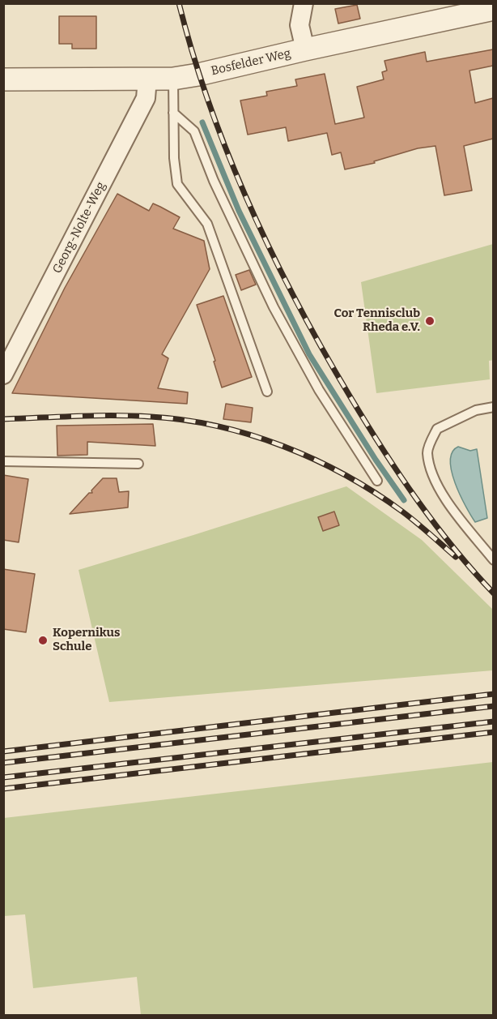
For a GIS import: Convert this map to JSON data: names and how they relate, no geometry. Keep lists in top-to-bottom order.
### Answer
{
  "streets": {
    "street": ["Bosfelder Weg", "Georg-Nolte-Weg"]
  },
  "crossings": [
    ["Bosfelder Weg", "Georg-Nolte-Weg"]
  ],
  "places": ["Cor Tennisclub Rheda e.V.", "Kopernikus Schule"]
}
